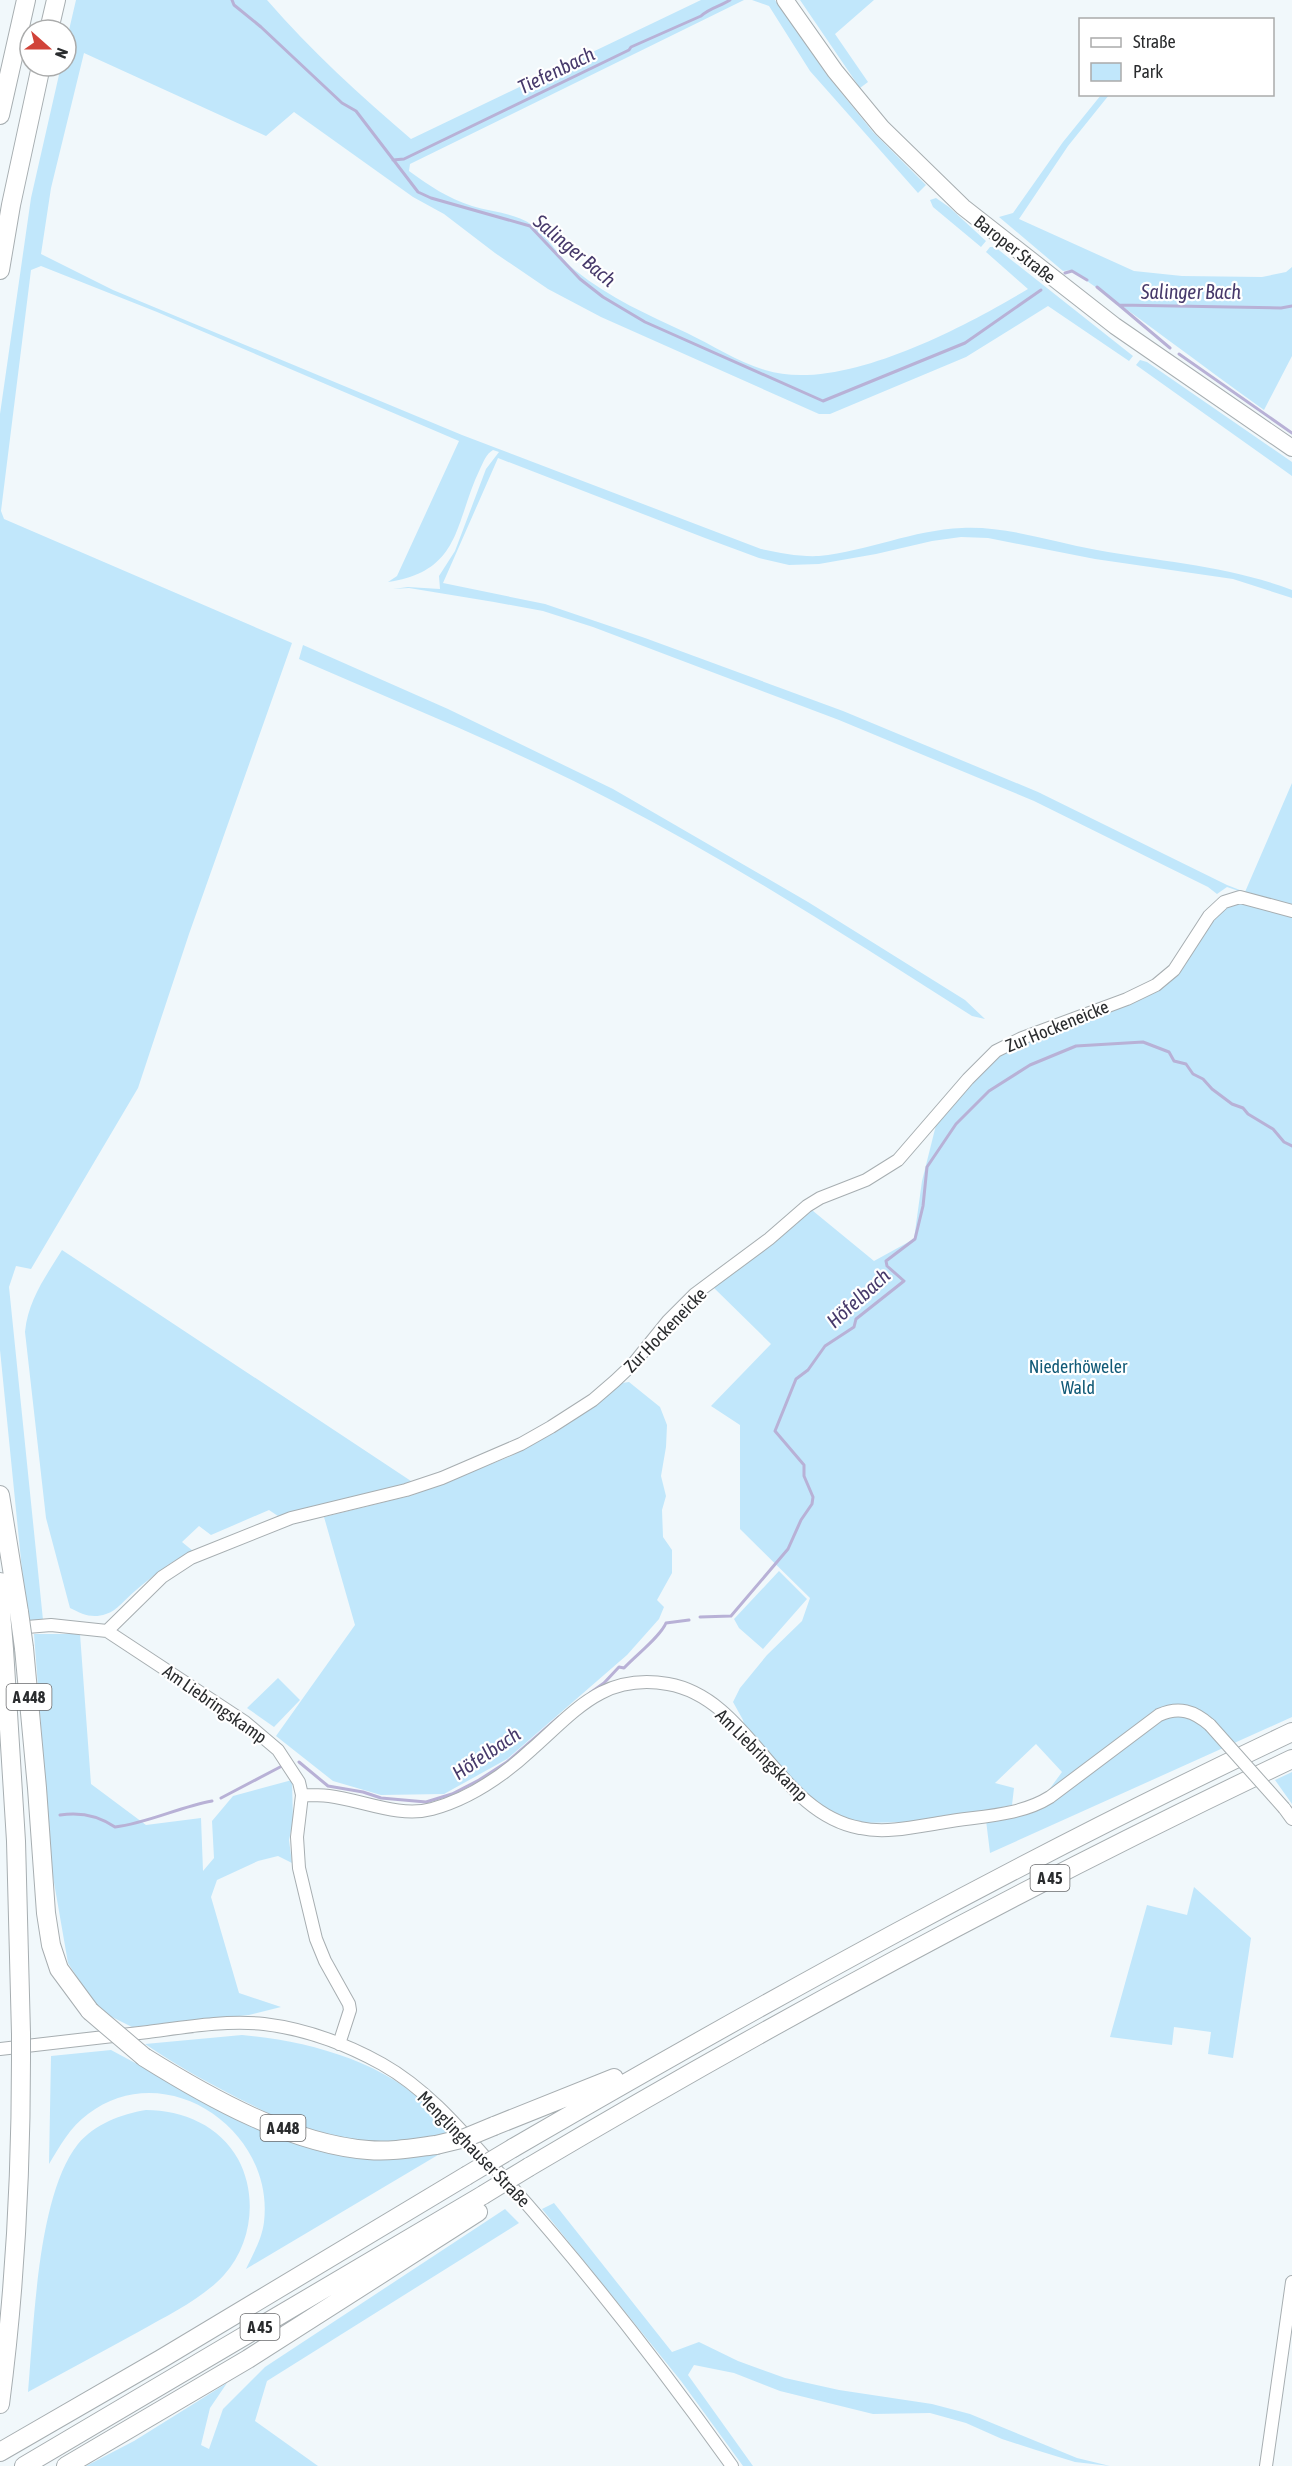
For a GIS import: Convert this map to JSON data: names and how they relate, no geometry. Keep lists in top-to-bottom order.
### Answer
{
  "streets": {
    "highway": ["A 448", "A 45"],
    "main road": ["Baroper Straße"],
    "street": ["Zur Hockeneicke", "Am Liebringskamp", "Menglinghauser Straße"]
  },
  "crossings": [
    ["Zur Hockeneicke", "Am Liebringskamp"],
    ["A 448", "A 45"],
    ["Am Liebringskamp", "Menglinghauser Straße"]
  ],
  "water": ["Tiefenbach", "Salinger Bach", "Höfelbach"],
  "parks": ["Niederhöweler Wald"],
  "legend": ["Straße", "Park"],
  "north": "right"
}
